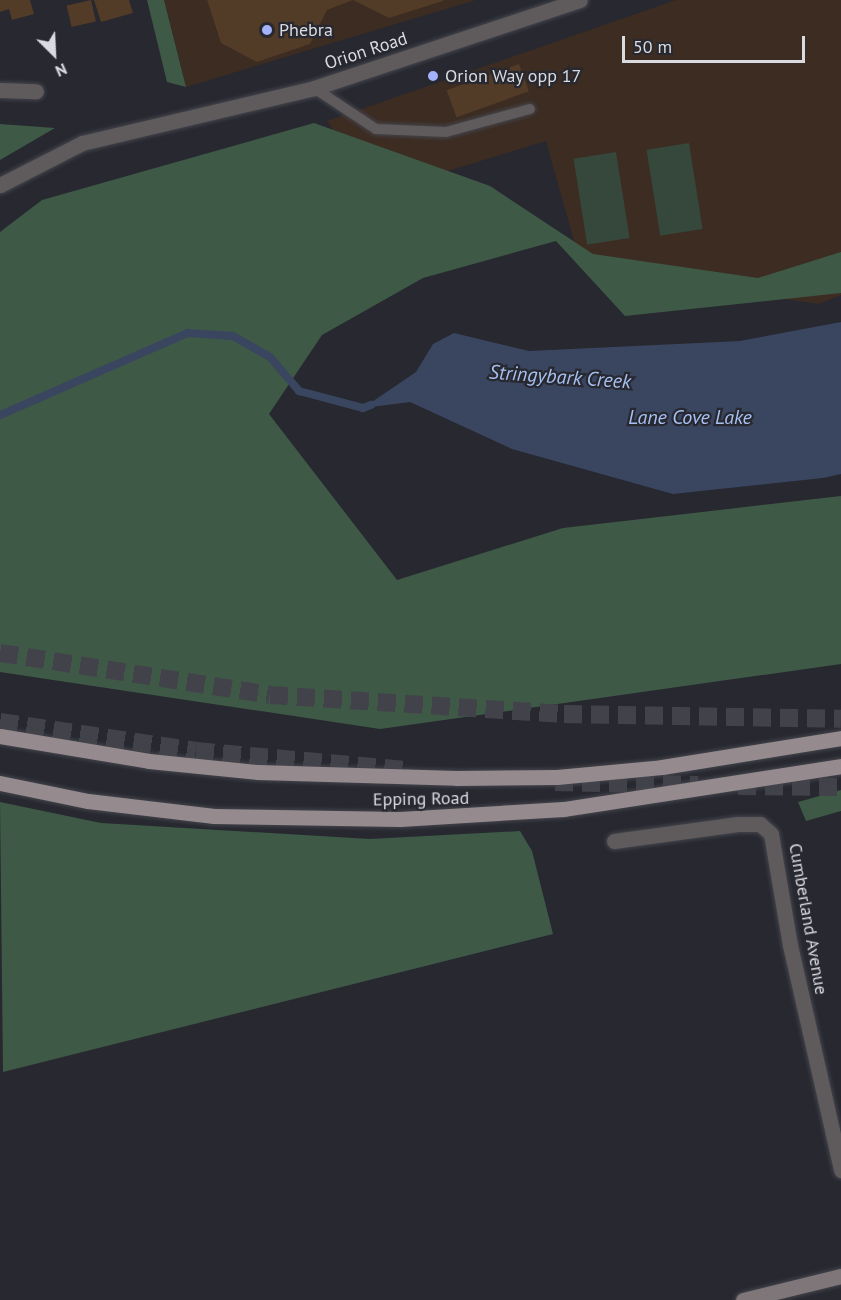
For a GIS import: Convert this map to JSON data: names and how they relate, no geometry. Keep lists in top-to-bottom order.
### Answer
{
  "streets": {
    "main road": ["Epping Road"],
    "street": ["Orion Road", "Cumberland Avenue"]
  },
  "water": ["Stringybark Creek", "Lane Cove Lake"],
  "places": ["Phebra", "Orion Way opp 17"],
  "scale_bar": "50 m",
  "north": "bottom right"
}
